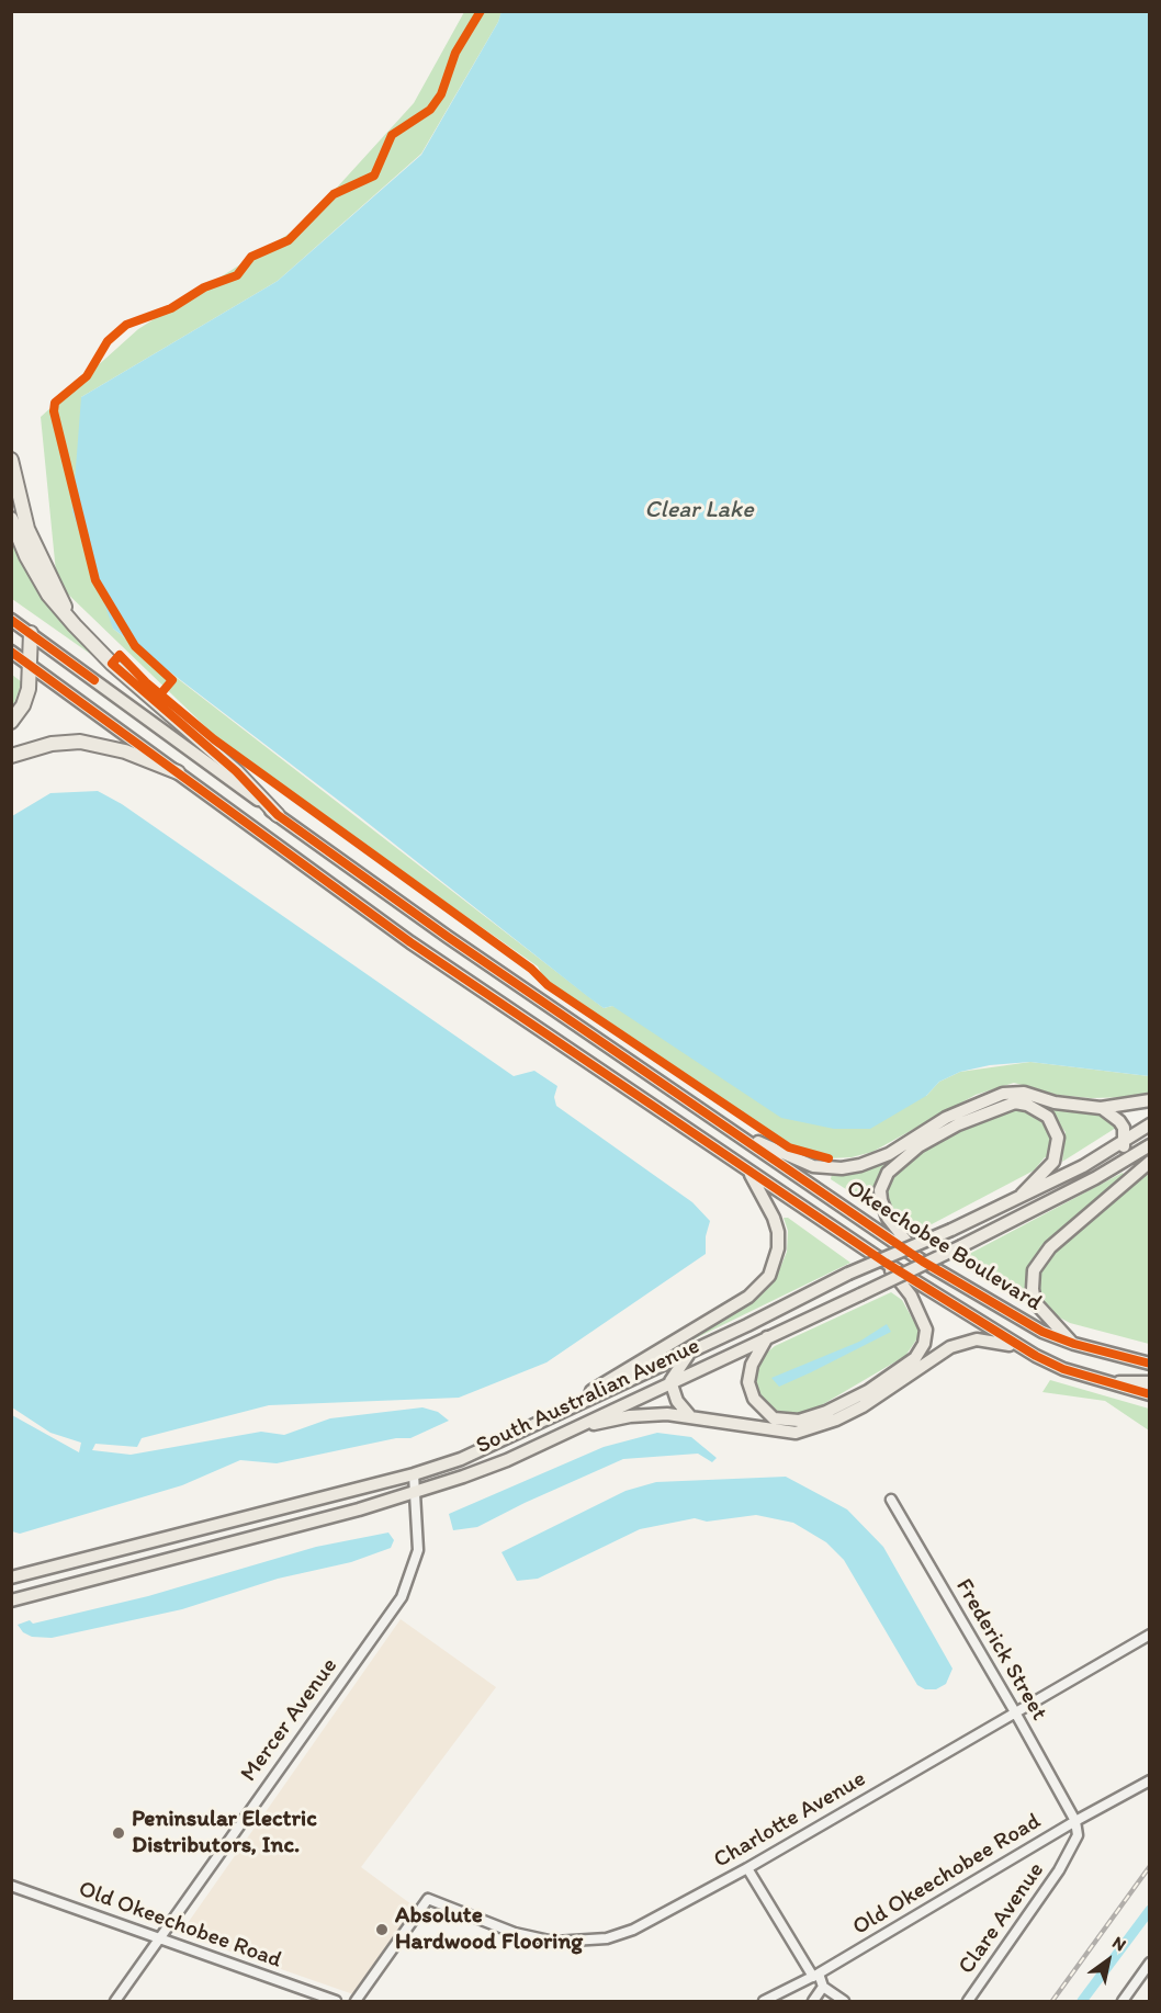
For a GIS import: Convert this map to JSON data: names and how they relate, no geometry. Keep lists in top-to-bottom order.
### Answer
{
  "streets": {
    "main road": ["Okeechobee Boulevard", "South Australian Avenue"],
    "street": [
      "Frederick Street",
      "Mercer Avenue",
      "Charlotte Avenue",
      "Old Okeechobee Road",
      "Clare Avenue"
    ]
  },
  "crossings": [
    ["South Australian Avenue", "Mercer Avenue"],
    ["Frederick Street", "Charlotte Avenue"],
    ["Frederick Street", "Old Okeechobee Road"],
    ["Frederick Street", "Clare Avenue"],
    ["Mercer Avenue", "Old Okeechobee Road"],
    ["Old Okeechobee Road", "Clare Avenue"]
  ],
  "water": ["Clear Lake"],
  "places": ["Peninsular Electric Distributors, Inc.", "Absolute Hardwood Flooring"],
  "north": "top right"
}
